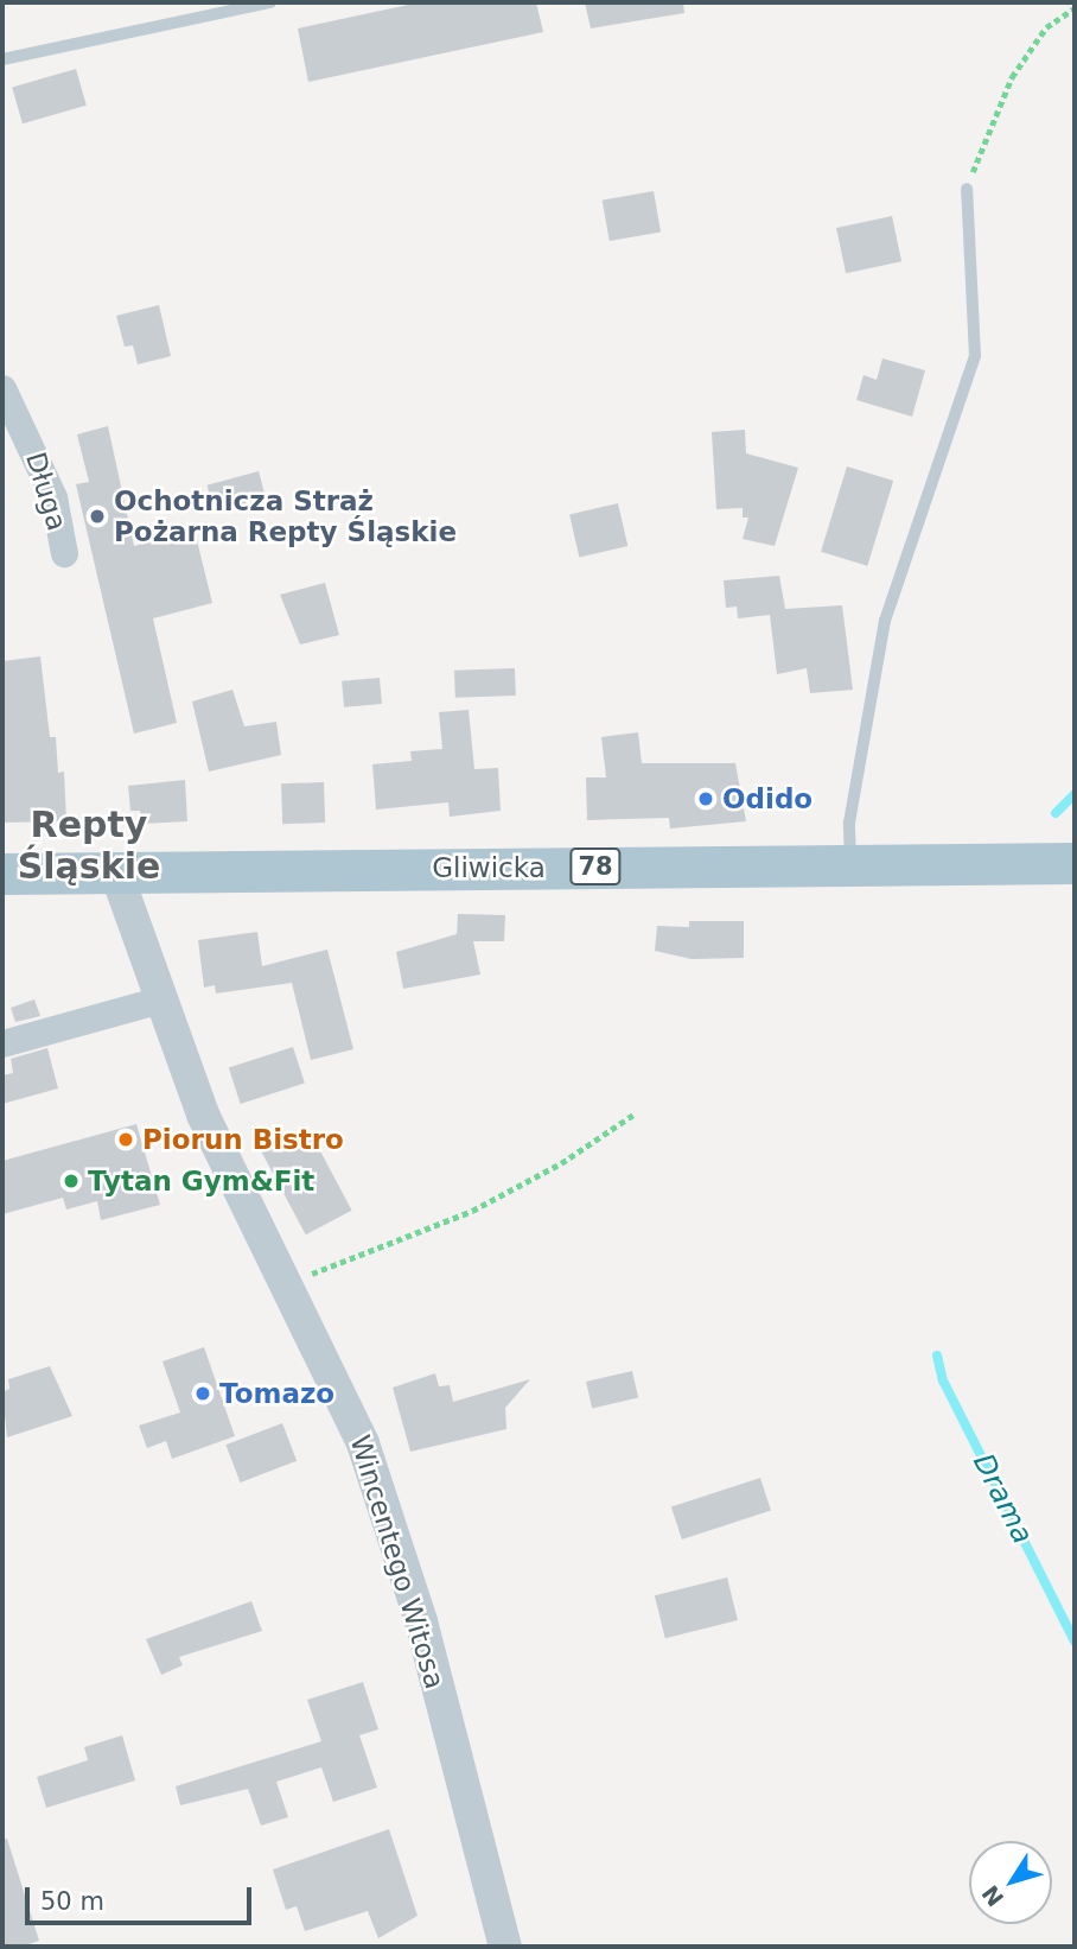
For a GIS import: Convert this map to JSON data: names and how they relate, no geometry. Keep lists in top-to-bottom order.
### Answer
{
  "streets": {
    "main road": ["78", "Gliwicka"],
    "street": ["Długa", "Wincentego Witosa"]
  },
  "crossings": [
    ["Gliwicka", "Wincentego Witosa"]
  ],
  "districts": ["Repty Śląskie"],
  "water": ["Drama"],
  "places": [
    "Ochotnicza Straż Pożarna Repty Śląskie",
    "Odido",
    "Piorun Bistro",
    "Tytan Gym&Fit",
    "Tomazo"
  ],
  "scale_bar": "50 m",
  "north": "bottom left"
}
